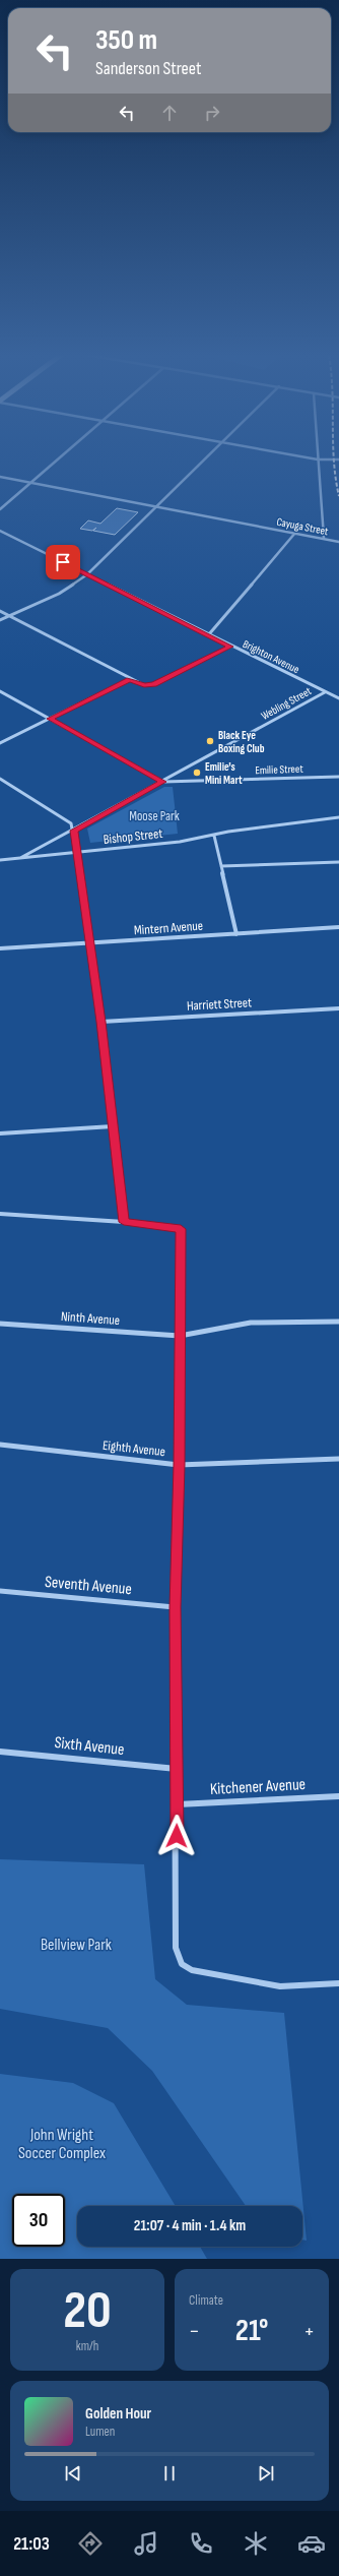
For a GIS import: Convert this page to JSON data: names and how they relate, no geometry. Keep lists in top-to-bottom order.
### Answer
{
  "streets": {
    "street": [
      "Cayuga Street",
      "Brighton Avenue",
      "Webling Street",
      "Emilie Street",
      "Bishop Street",
      "Mintern Avenue",
      "Harriett Street",
      "Ninth Avenue",
      "Eighth Avenue",
      "Seventh Avenue",
      "Sixth Avenue",
      "Kitchener Avenue"
    ]
  },
  "crossings": [
    ["Brighton Avenue", "Webling Street"],
    ["Webling Street", "Emilie Street"],
    ["Webling Street", "Bishop Street"]
  ],
  "parks": ["Moose Park", "Bellview Park", "John Wright Soccer Complex"],
  "places": ["Black Eye Boxing Club", "Emilie's Mini Mart"],
  "page": {
    "turn": ["350 m", "Sanderson Street"],
    "limit": "30",
    "trip": "21:07 · 4 min · 1.4 km",
    "tile": [
      ["20", "km/h"],
      "Climate"
    ],
    "heat": ["−", "21°", "+"],
    "song": ["Golden Hour", "Lumen"],
    "tabs": "21:03"
  }
}
